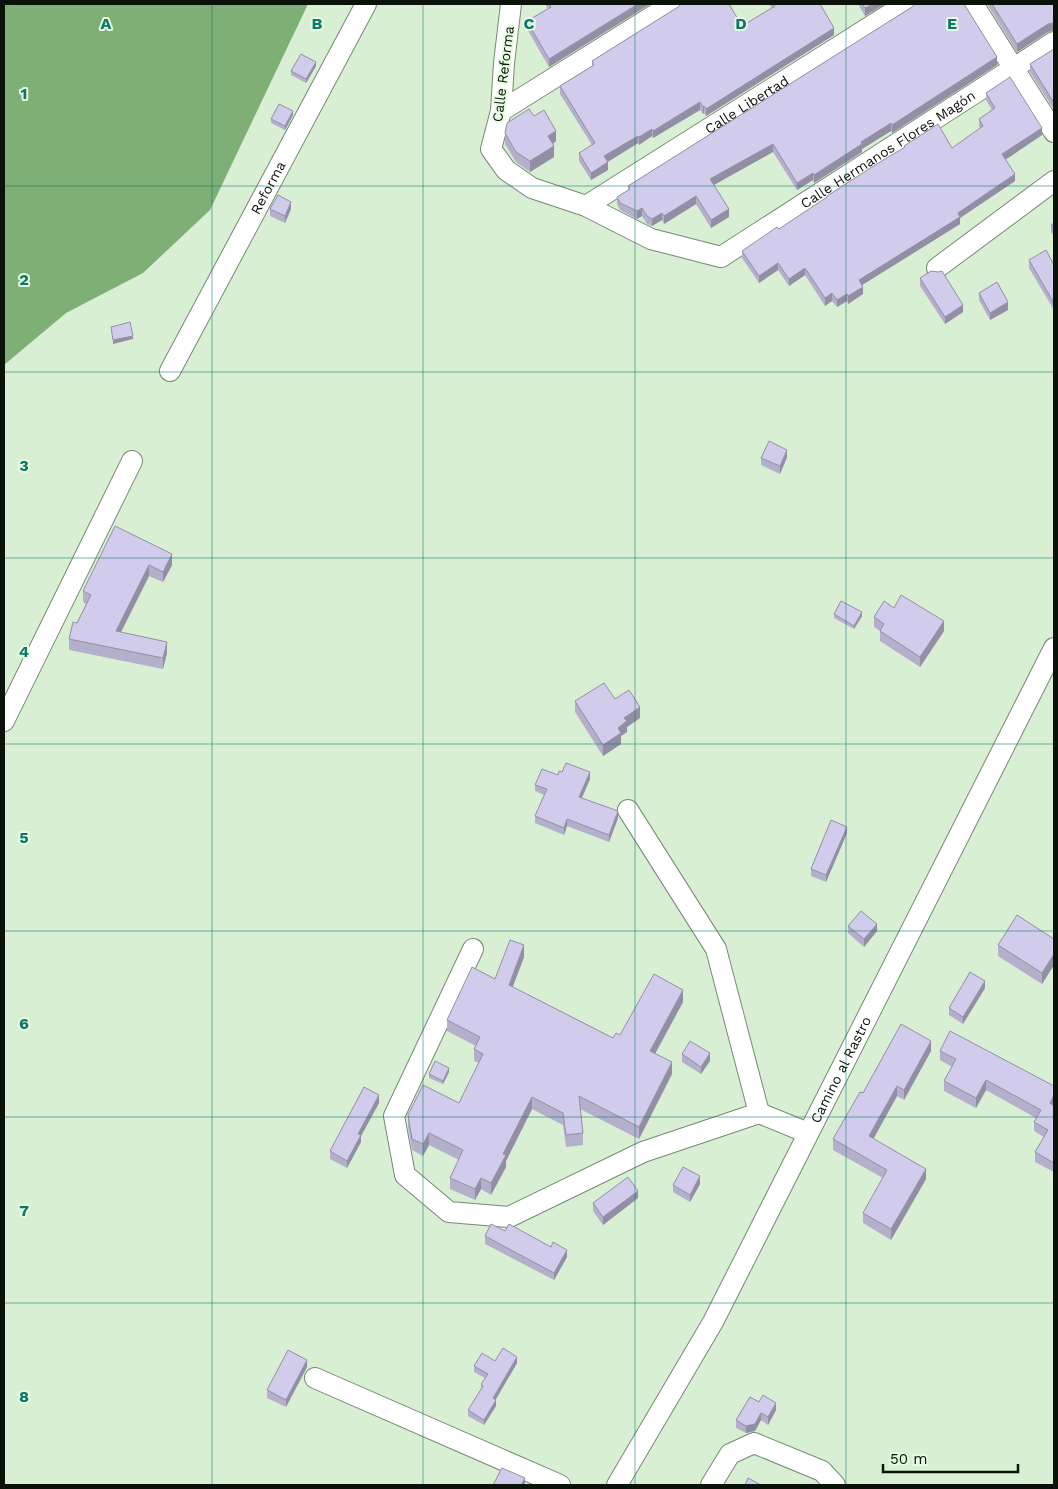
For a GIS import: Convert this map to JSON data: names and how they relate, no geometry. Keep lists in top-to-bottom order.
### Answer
{
  "streets": {
    "street": [
      "Calle Reforma",
      "Calle Libertad",
      "Calle Hermanos Flores Magón",
      "Reforma",
      "Camino al Rastro"
    ]
  },
  "crossings": [
    ["Calle Reforma", "Calle Libertad"],
    ["Calle Reforma", "Calle Hermanos Flores Magón"],
    ["Calle Libertad", "Calle Hermanos Flores Magón"]
  ],
  "scale_bar": "50 m",
  "grid": {
    "columns": [
      "A",
      "B",
      "C",
      "D",
      "E"
    ],
    "rows": [
      "1",
      "2",
      "3",
      "4",
      "5",
      "6",
      "7",
      "8"
    ]
  }
}
